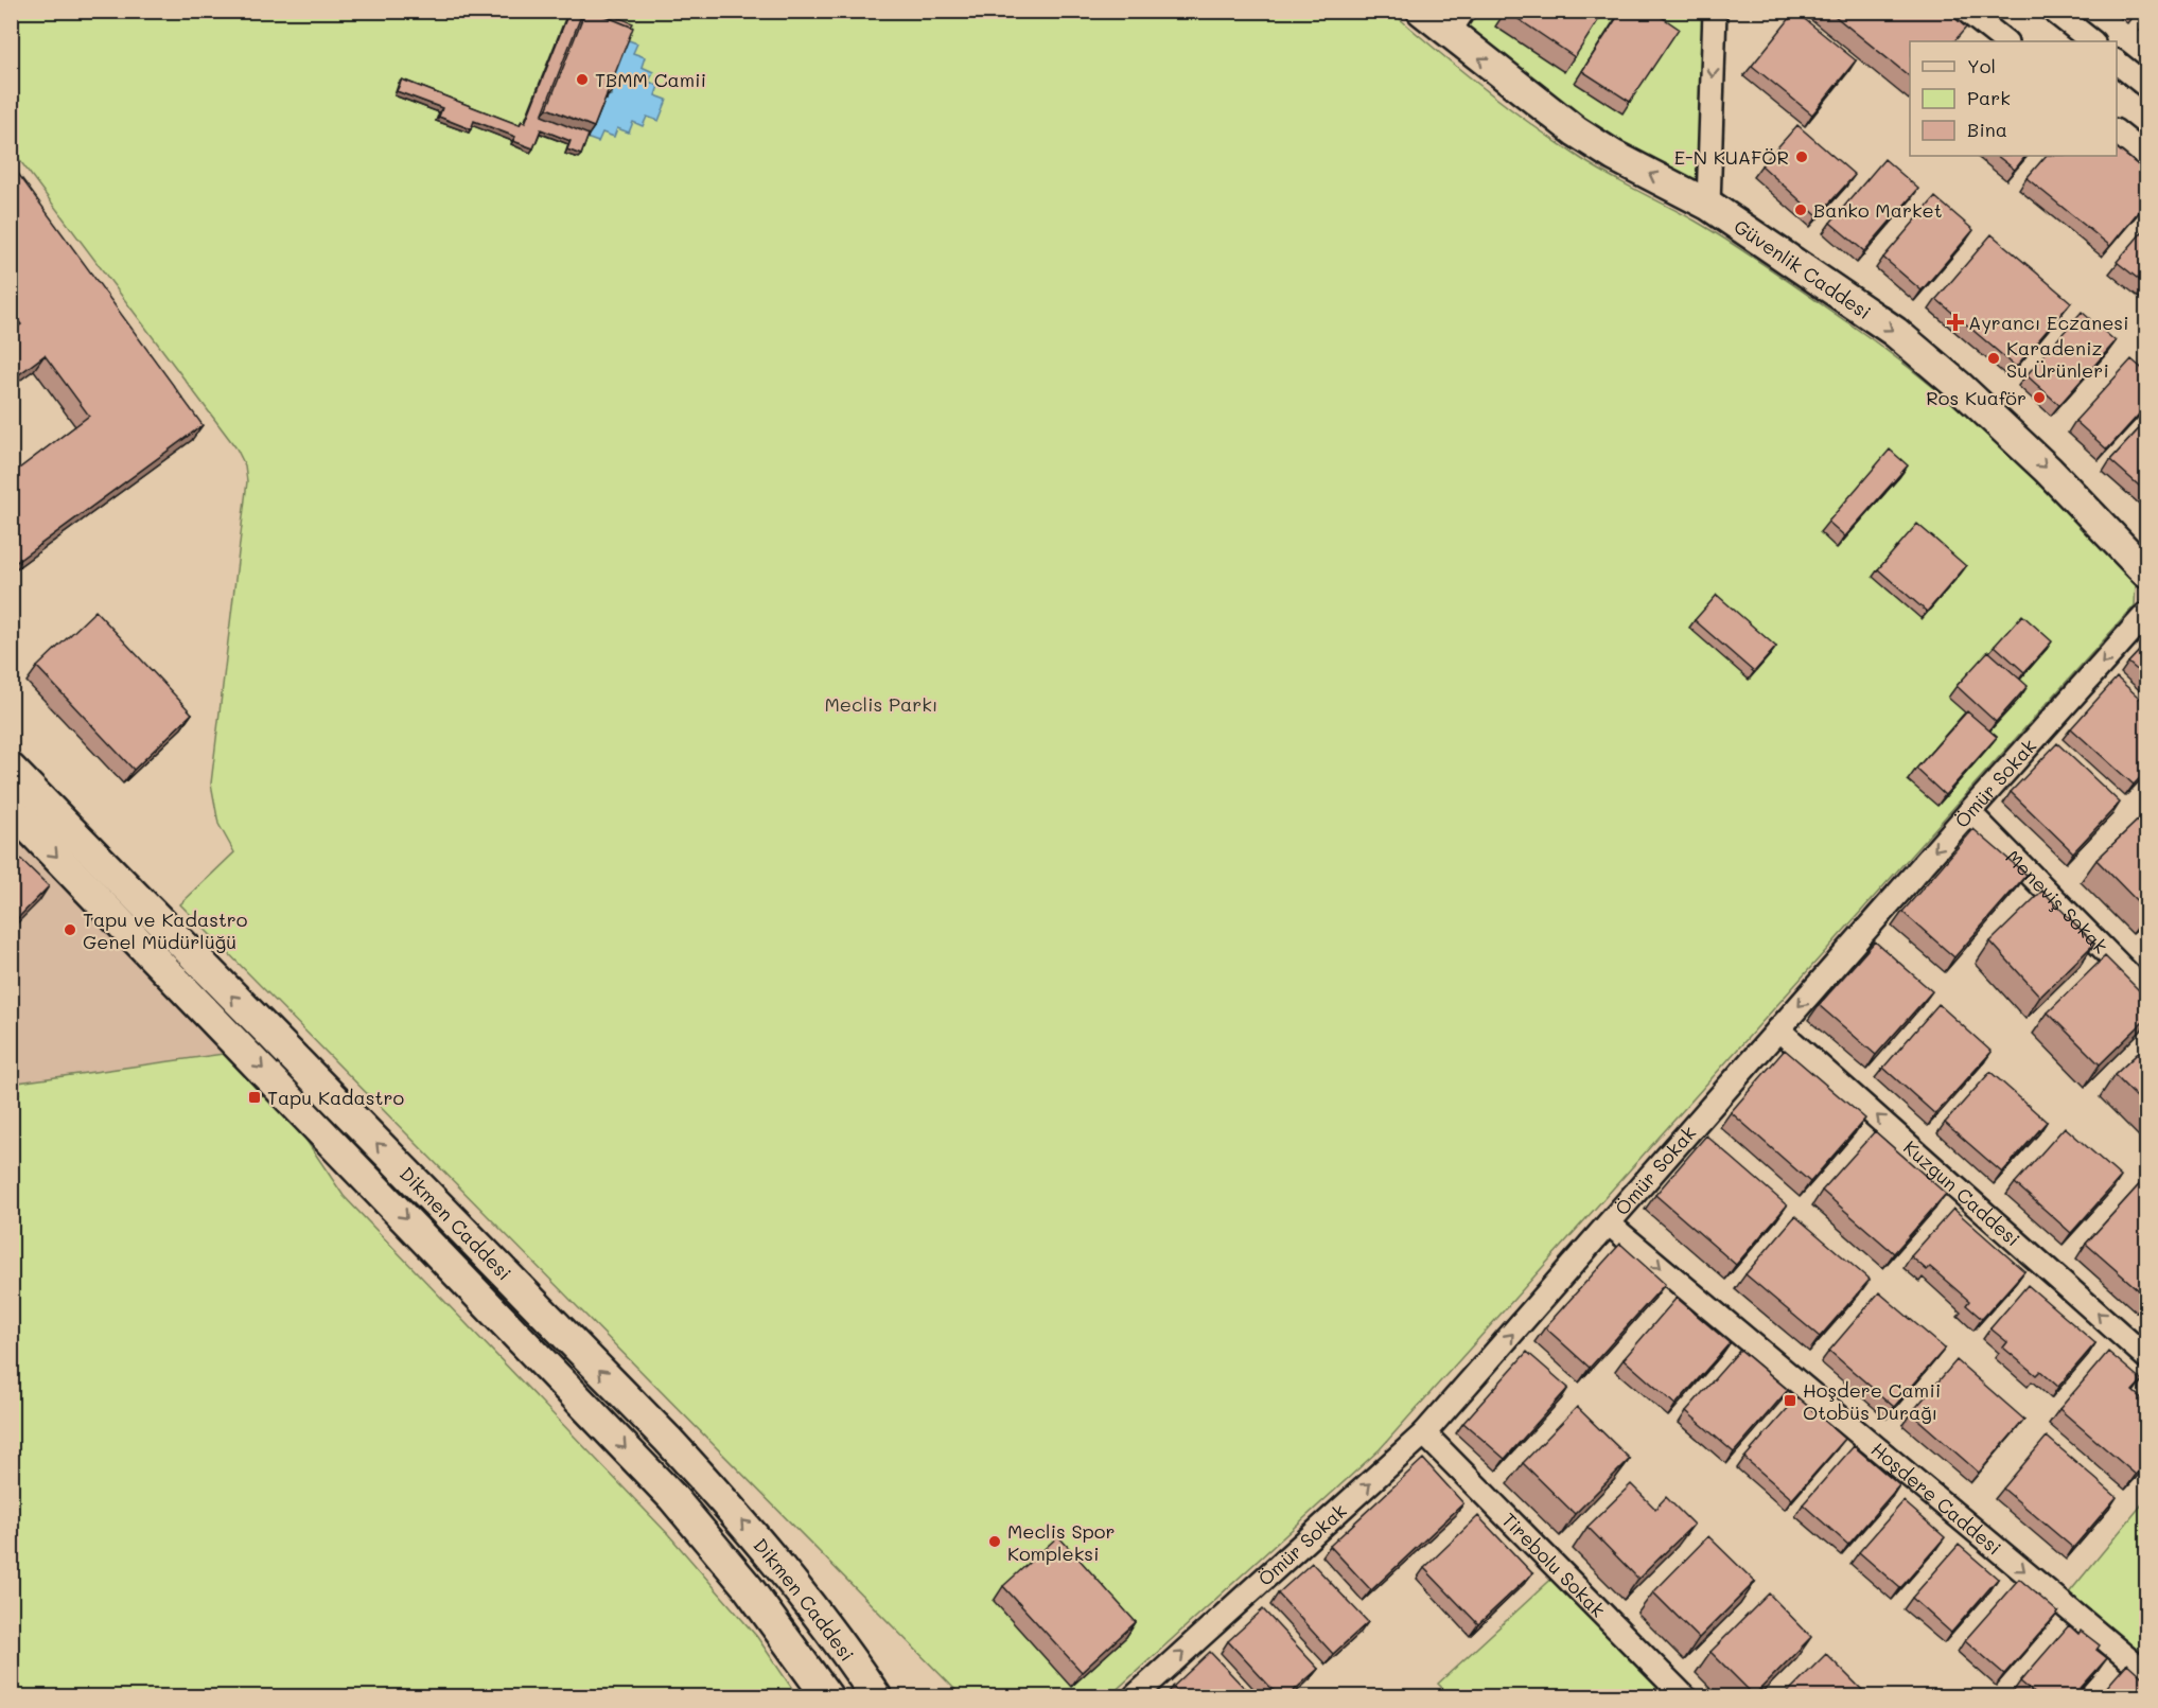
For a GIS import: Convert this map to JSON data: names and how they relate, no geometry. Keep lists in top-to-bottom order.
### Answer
{
  "streets": {
    "main road": ["Güvenlik Caddesi", "Dikmen Caddesi"],
    "street": [
      "Ömür Sokak",
      "Meneviş Sokak",
      "Kuzgun Caddesi",
      "Hoşdere Caddesi",
      "Tirebolu Sokak"
    ]
  },
  "crossings": [
    ["Ömür Sokak", "Meneviş Sokak"],
    ["Ömür Sokak", "Kuzgun Caddesi"],
    ["Ömür Sokak", "Hoşdere Caddesi"],
    ["Ömür Sokak", "Tirebolu Sokak"]
  ],
  "one_way": ["Kuzgun Caddesi", "Hoşdere Caddesi"],
  "parks": ["Meclis Parkı"],
  "places": {
    "other": [
      "TBMM Camii",
      "E-N KUAFÖR",
      "Banko Market",
      "Karadeniz Su Ürünleri",
      "Ros Kuaför",
      "Tapu ve Kadastro Genel Müdürlüğü",
      "Meclis Spor Kompleksi"
    ],
    "health": ["Ayrancı Eczanesi"],
    "transit": ["Tapu Kadastro", "Hoşdere Camii Otobüs Durağı"]
  },
  "legend": ["Yol", "Park", "Bina"]
}
